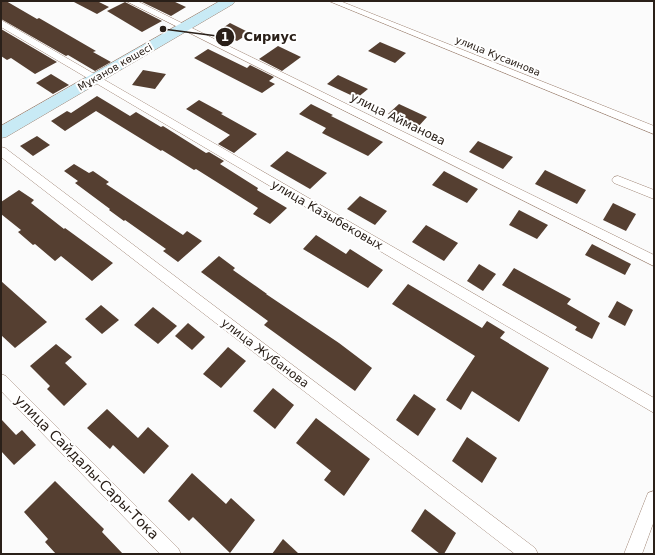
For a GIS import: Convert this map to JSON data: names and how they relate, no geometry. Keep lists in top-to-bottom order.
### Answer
{
  "streets": {
    "street": [
      "улица Кусаинова",
      "Мұканов көшесі",
      "улица Айманова",
      "улица Казыбековых",
      "улица Жубанова",
      "улица Сайдалы-Сары-Тока"
    ]
  },
  "crossings": [
    ["Мұканов көшесі", "улица Айманова"],
    ["Мұканов көшесі", "улица Казыбековых"]
  ],
  "places": ["Сириус"]
}
